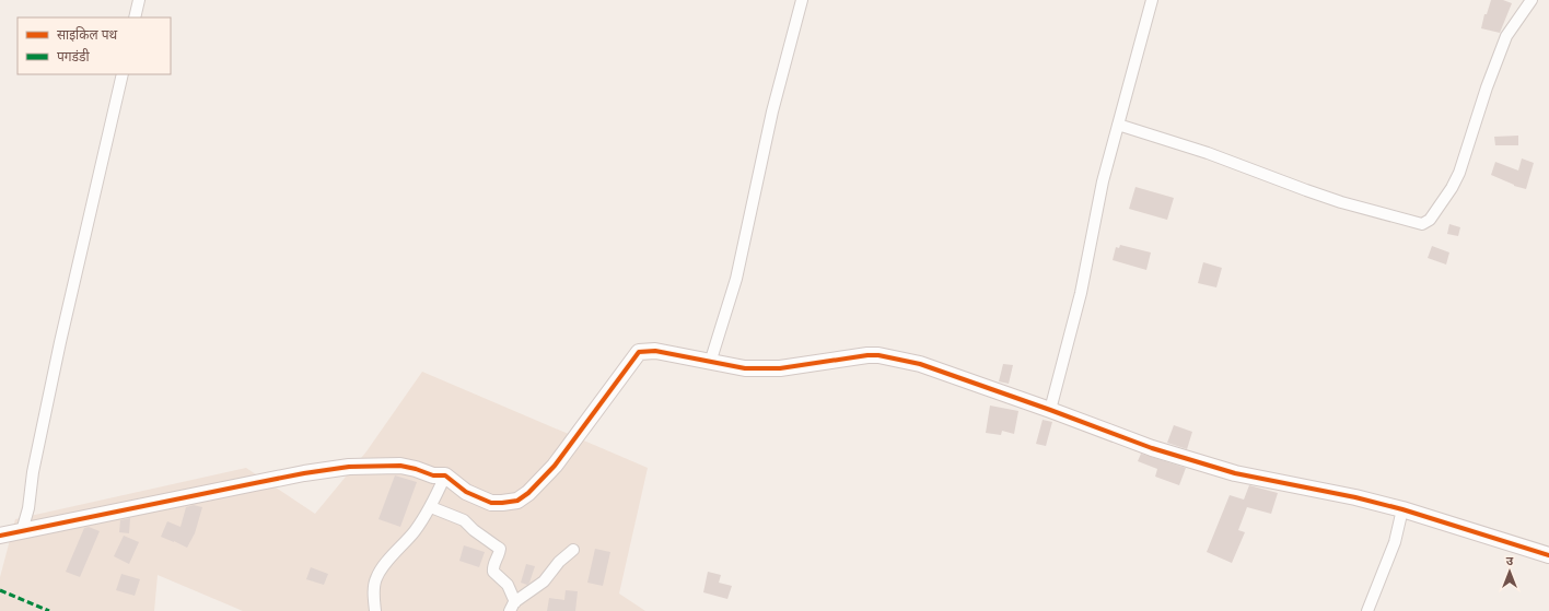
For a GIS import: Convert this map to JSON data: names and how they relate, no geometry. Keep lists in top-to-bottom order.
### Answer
{
  "legend": ["साइकिल पथ", "पगडंडी"],
  "north": "top"
}
